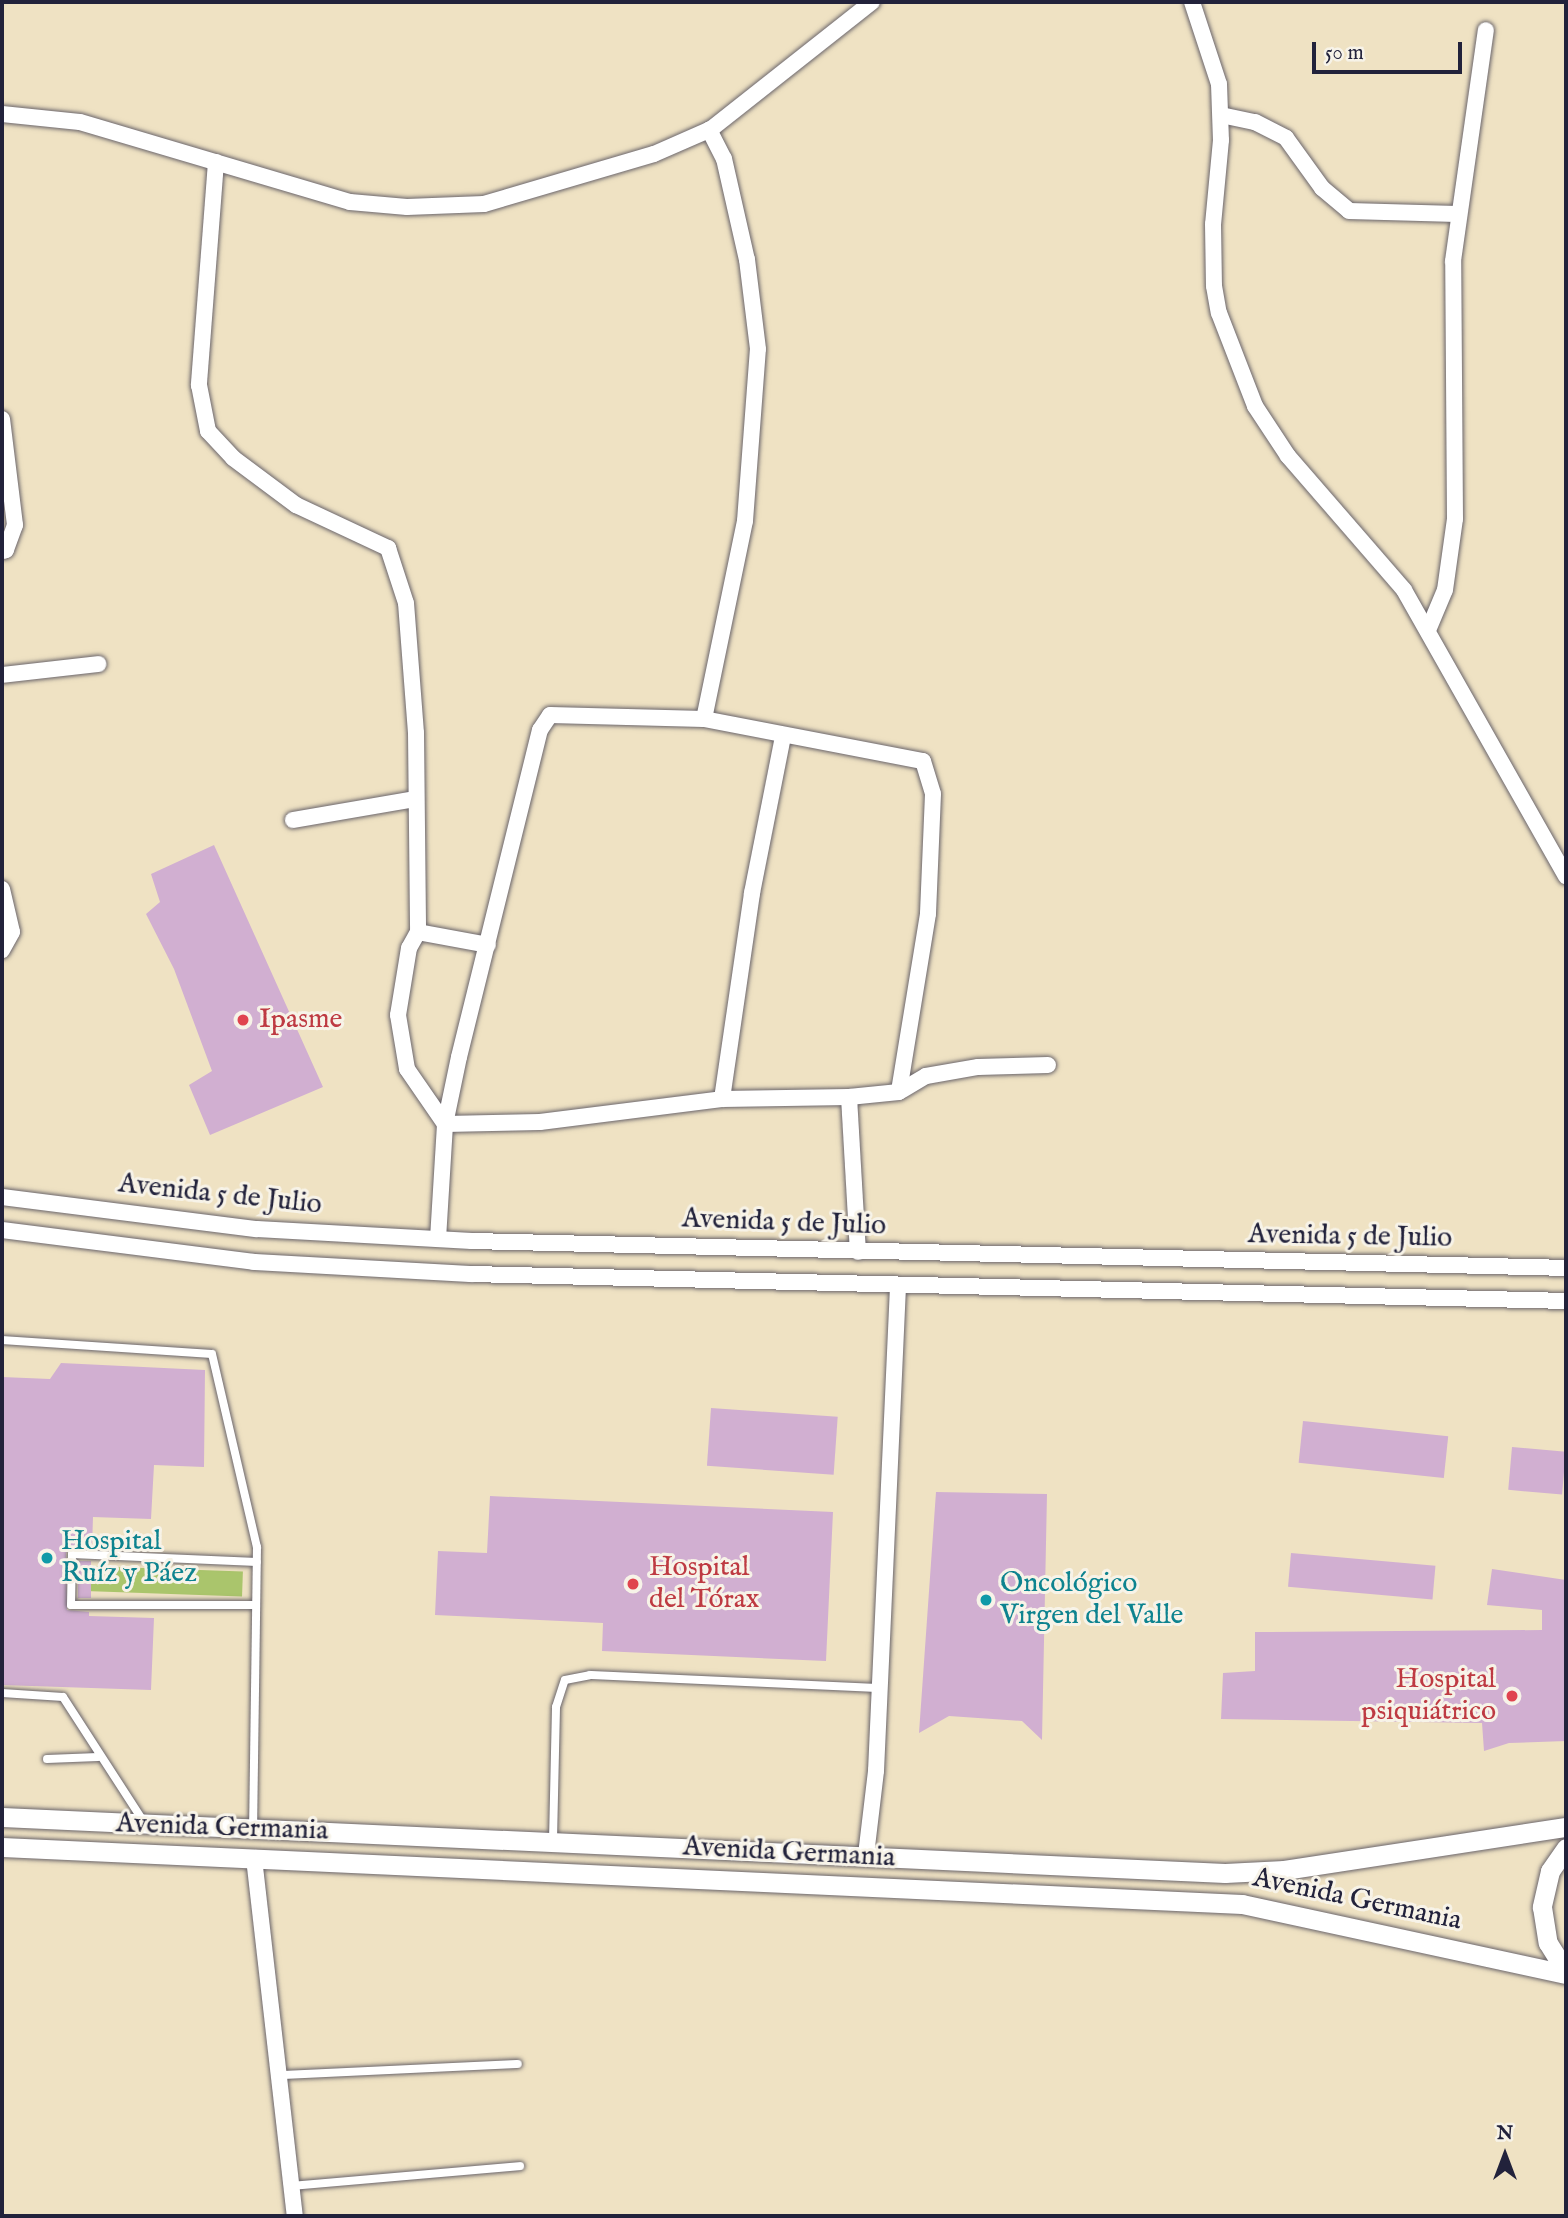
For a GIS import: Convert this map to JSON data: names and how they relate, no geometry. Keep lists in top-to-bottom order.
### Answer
{
  "streets": {
    "street": ["Avenida 5 de Julio", "Avenida Germania"]
  },
  "places": [
    "Ipasme",
    "Hospital Ruíz y Páez",
    "Hospital del Tórax",
    "Oncológico Virgen del Valle",
    "Hospital psiquiátrico"
  ],
  "scale_bar": "50 m",
  "north": "top"
}
